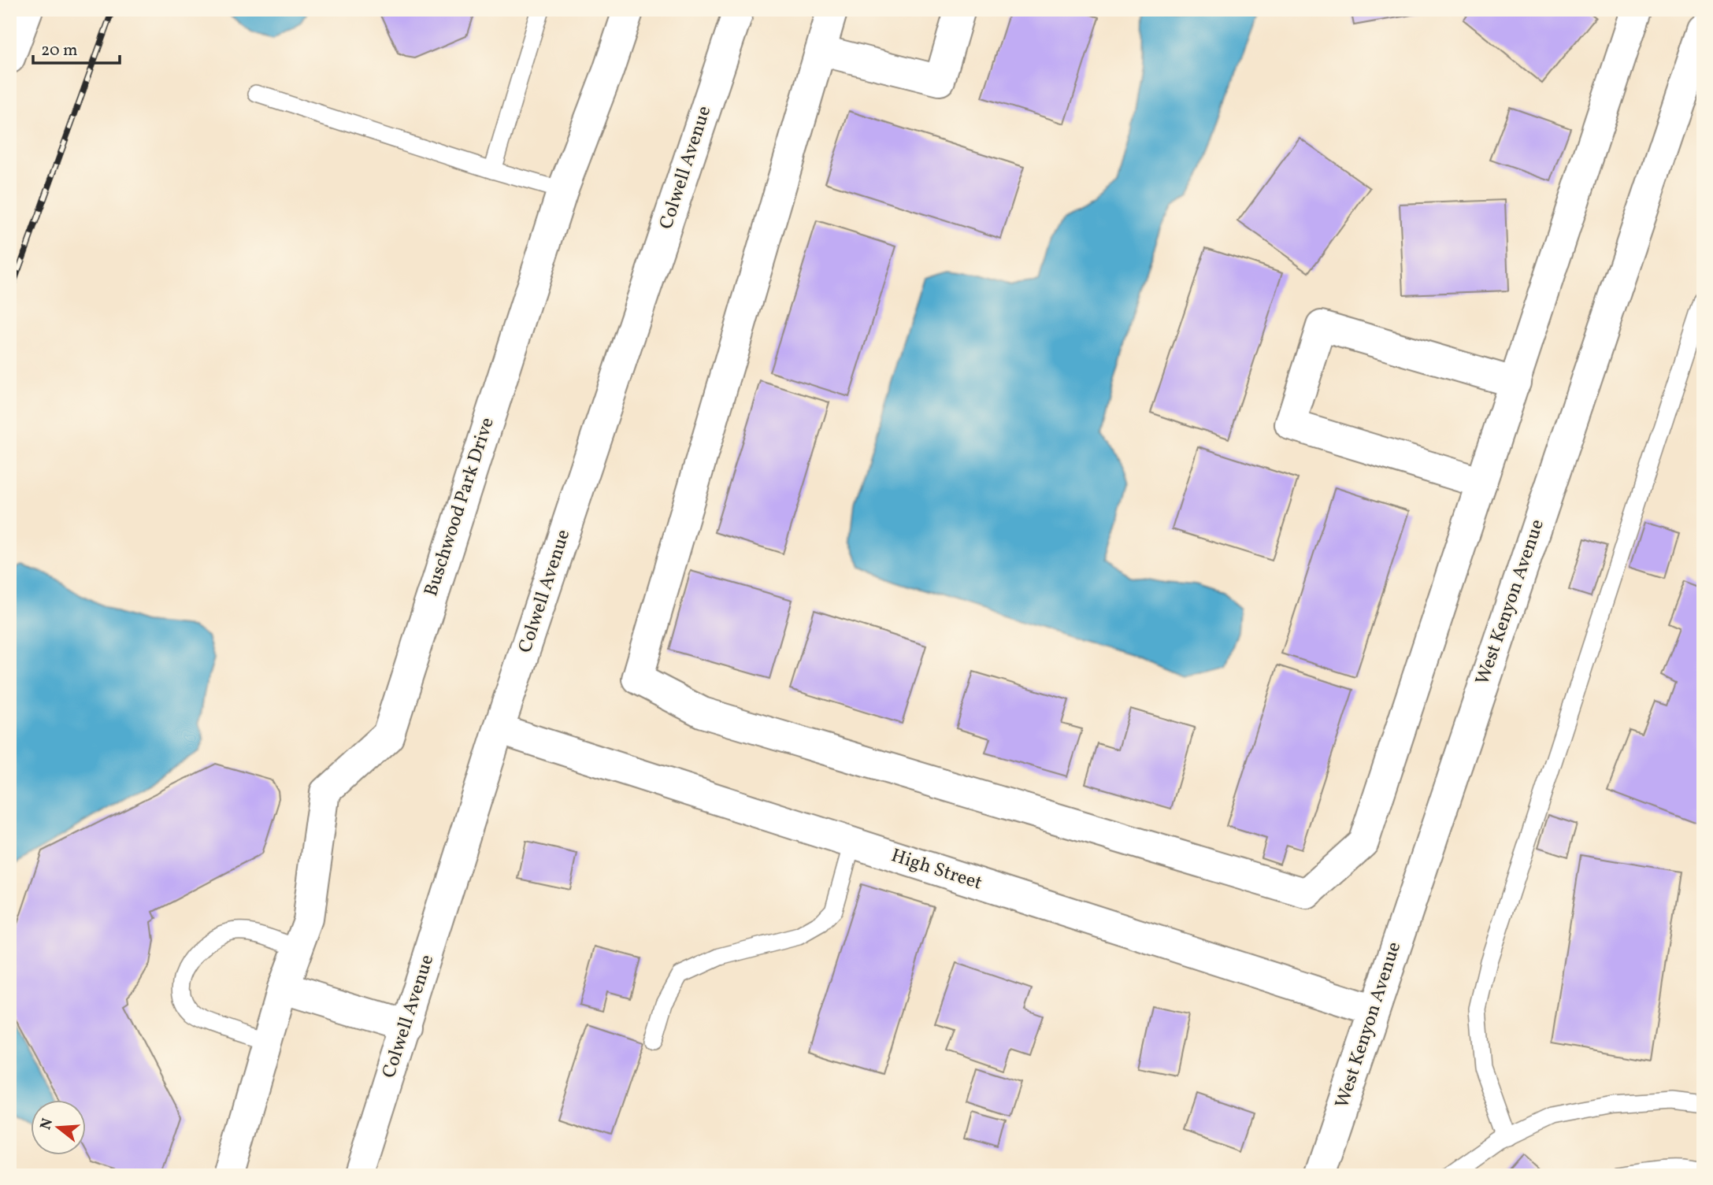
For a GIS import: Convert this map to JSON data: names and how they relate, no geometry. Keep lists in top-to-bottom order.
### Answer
{
  "streets": {
    "street": [
      "Colwell Avenue",
      "Buschwood Park Drive",
      "West Kenyon Avenue",
      "High Street"
    ]
  },
  "crossings": [
    ["Colwell Avenue", "High Street"],
    ["West Kenyon Avenue", "High Street"]
  ],
  "scale_bar": "20 m",
  "north": "left"
}
